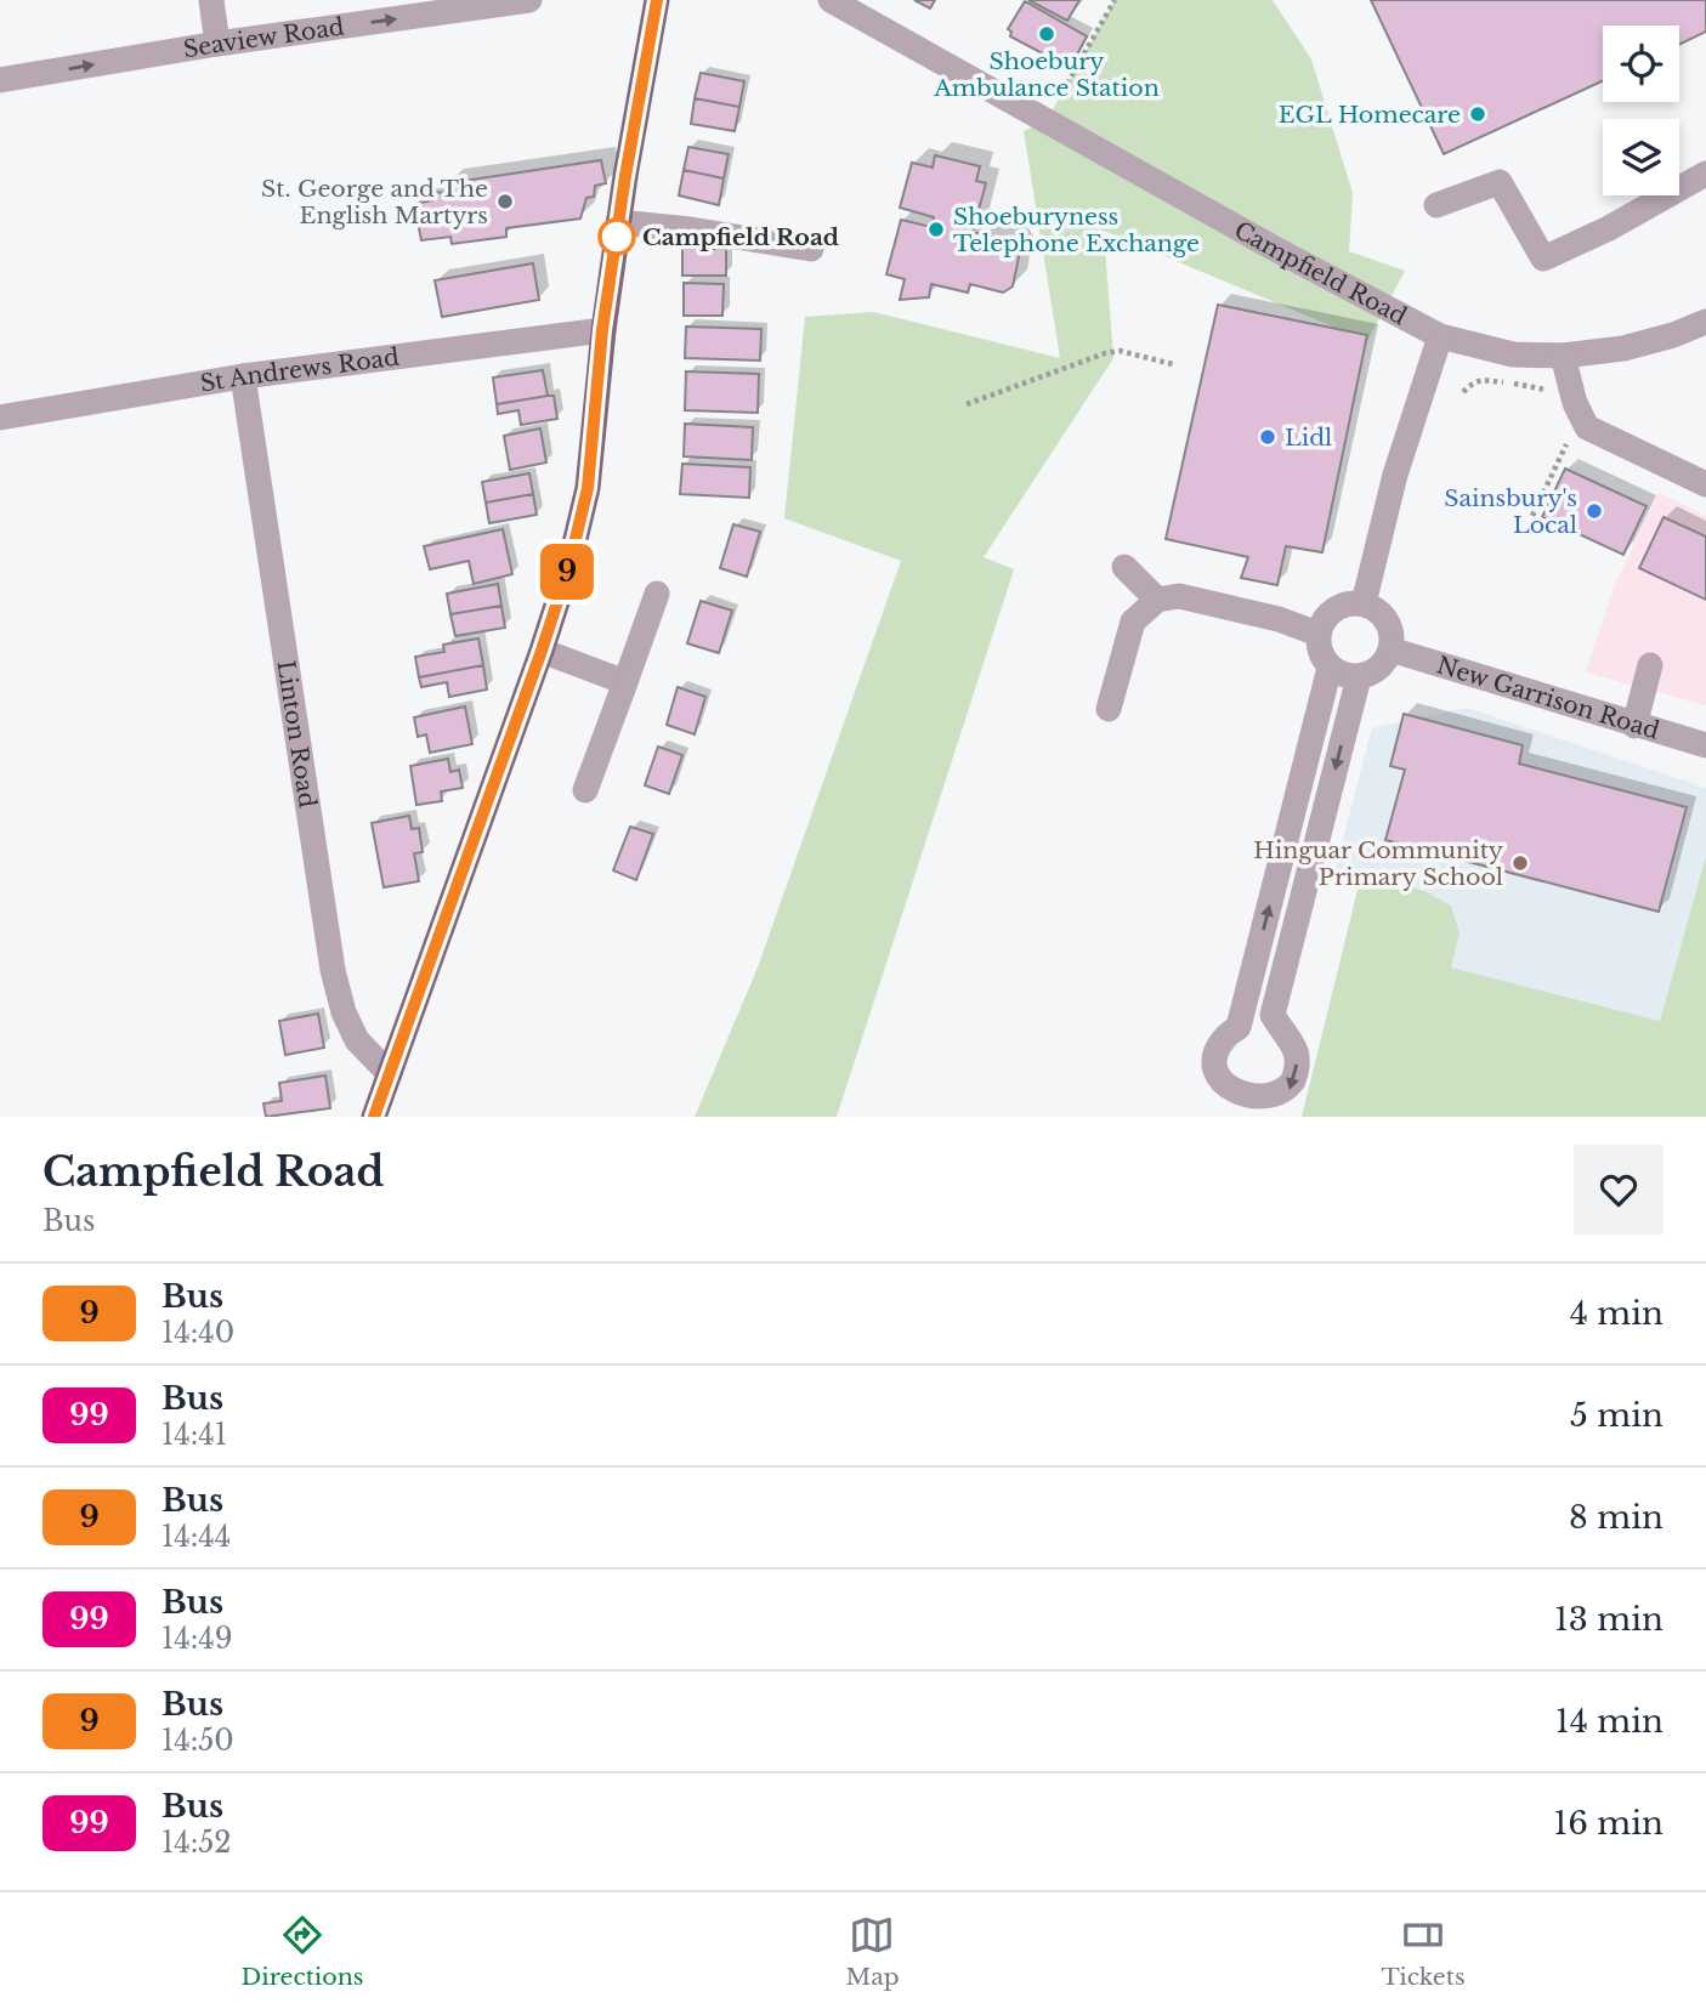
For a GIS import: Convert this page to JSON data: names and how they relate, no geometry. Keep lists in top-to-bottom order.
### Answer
{
  "streets": {
    "street": [
      "Seaview Road",
      "Campfield Road",
      "St Andrews Road",
      "New Garrison Road",
      "Linton Road"
    ]
  },
  "crossings": [
    ["St Andrews Road", "Linton Road"]
  ],
  "one_way": ["Seaview Road"],
  "places": [
    "Shoebury Ambulance Station",
    "EGL Homecare",
    "St. George and The English Martyrs",
    "Shoeburyness Telephone Exchange",
    "Campfield Road",
    "Lidl",
    "Sainsbury's Local",
    "Hinguar Community Primary School"
  ],
  "lines": ["bus line 9"],
  "page": {
    "on_map": "9",
    "heading": ["Campfield Road", "Bus"],
    "list": [
      {
        "mark": "9",
        "name": "Bus",
        "note": "14:40",
        "value": "4 min"
      },
      {
        "mark": "99",
        "name": "Bus",
        "note": "14:41",
        "value": "5 min"
      },
      {
        "mark": "9",
        "name": "Bus",
        "note": "14:44",
        "value": "8 min"
      },
      {
        "mark": "99",
        "name": "Bus",
        "note": "14:49",
        "value": "13 min"
      },
      {
        "mark": "9",
        "name": "Bus",
        "note": "14:50",
        "value": "14 min"
      },
      {
        "mark": "99",
        "name": "Bus",
        "note": "14:52",
        "value": "16 min"
      }
    ],
    "tabs": ["Directions", "Map", "Tickets"]
  }
}
